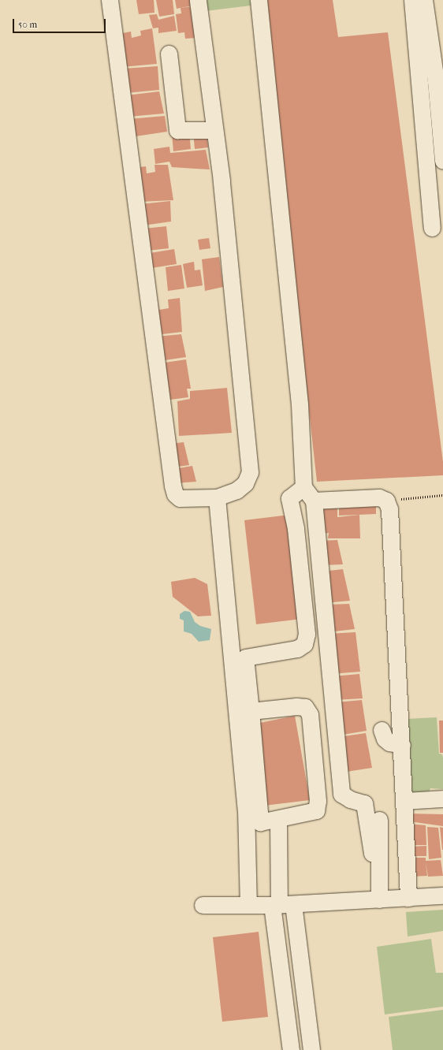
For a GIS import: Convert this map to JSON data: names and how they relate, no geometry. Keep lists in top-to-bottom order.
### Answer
{
  "scale_bar": "50 m"
}
